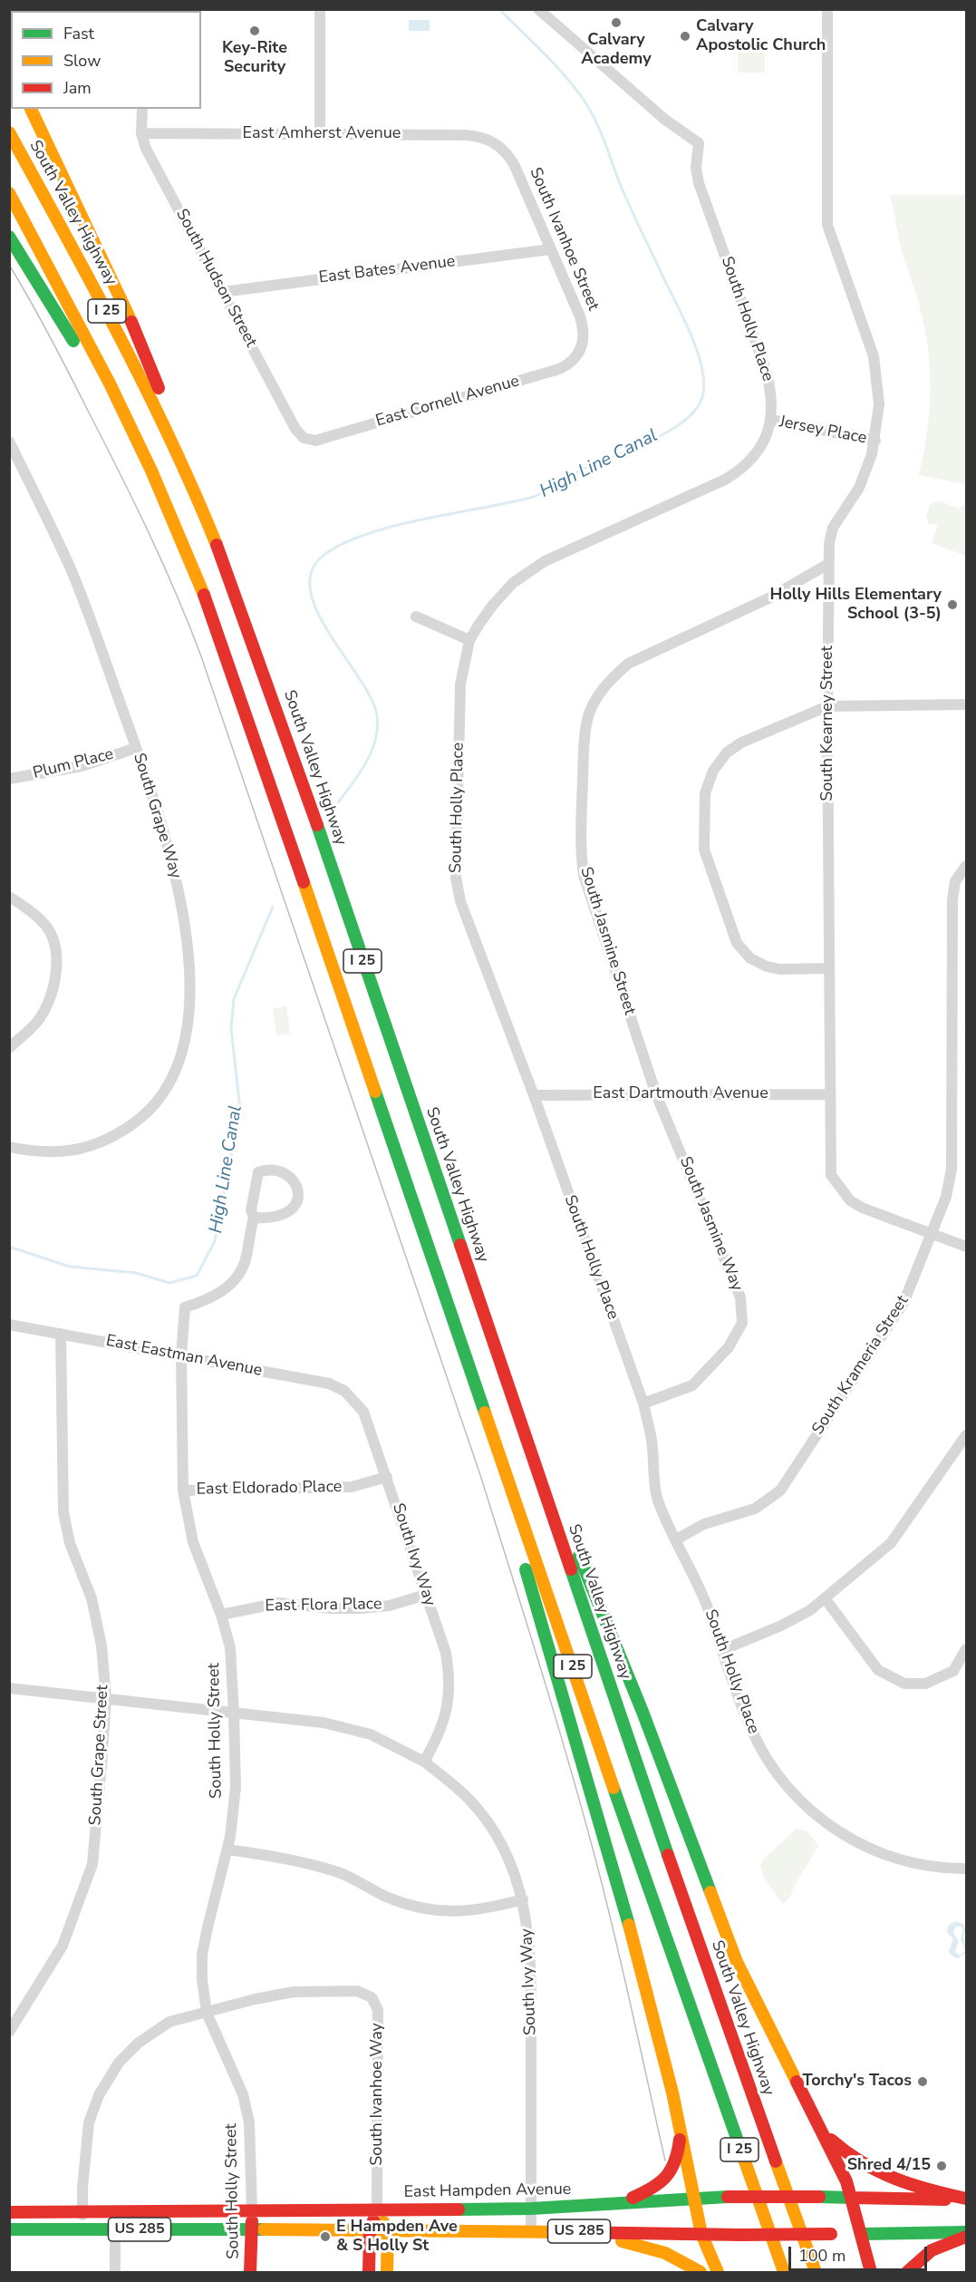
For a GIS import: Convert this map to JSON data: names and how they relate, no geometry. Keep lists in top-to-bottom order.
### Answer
{
  "streets": {
    "main road": [
      "South Valley Highway",
      "I 25",
      "South Holly Street",
      "East Hampden Avenue",
      "US 285"
    ],
    "street": [
      "East Amherst Avenue",
      "South Ivanhoe Street",
      "East Bates Avenue",
      "South Hudson Street",
      "South Holly Place",
      "East Cornell Avenue",
      "Jersey Place",
      "South Kearney Street",
      "Plum Place",
      "South Grape Way",
      "South Jasmine Street",
      "East Dartmouth Avenue",
      "South Jasmine Way",
      "East Eastman Avenue",
      "South Krameria Street",
      "East Eldorado Place",
      "South Ivy Way",
      "East Flora Place",
      "South Grape Street",
      "South Ivanhoe Way"
    ]
  },
  "crossings": [
    ["East Amherst Avenue", "South Ivanhoe Street"],
    ["East Amherst Avenue", "South Hudson Street"],
    ["South Ivanhoe Street", "East Bates Avenue"],
    ["South Ivanhoe Street", "East Cornell Avenue"],
    ["East Bates Avenue", "South Hudson Street"],
    ["South Hudson Street", "East Cornell Avenue"],
    ["South Holly Place", "Jersey Place"],
    ["South Holly Place", "East Dartmouth Avenue"],
    ["South Holly Place", "South Jasmine Way"],
    ["South Holly Place", "South Krameria Street"],
    ["Jersey Place", "South Kearney Street"],
    ["South Kearney Street", "South Jasmine Street"],
    ["South Kearney Street", "East Dartmouth Avenue"],
    ["South Kearney Street", "South Krameria Street"],
    ["Plum Place", "South Grape Way"],
    ["South Jasmine Street", "East Dartmouth Avenue"],
    ["South Jasmine Street", "South Jasmine Way"],
    ["East Dartmouth Avenue", "South Jasmine Way"],
    ["East Eastman Avenue", "South Ivy Way"],
    ["East Eastman Avenue", "South Holly Street"],
    ["East Eastman Avenue", "South Grape Street"],
    ["East Eldorado Place", "South Ivy Way"],
    ["East Eldorado Place", "South Holly Street"],
    ["South Ivy Way", "East Flora Place"],
    ["South Ivy Way", "East Hampden Avenue"],
    ["South Ivy Way", "US 285"],
    ["East Flora Place", "South Holly Street"],
    ["South Holly Street", "South Ivanhoe Way"],
    ["South Holly Street", "East Hampden Avenue"],
    ["South Holly Street", "US 285"],
    ["South Ivanhoe Way", "East Hampden Avenue"]
  ],
  "water": ["High Line Canal"],
  "places": [
    "Calvary Academy",
    "Key-Rite Security",
    "Calvary Apostolic Church",
    "Holly Hills Elementary School (3-5)",
    "Torchy's Tacos",
    "Shred 4/15",
    "E Hampden Ave & S Holly St"
  ],
  "legend": ["Fast", "Slow", "Jam"],
  "scale_bar": "100 m"
}
